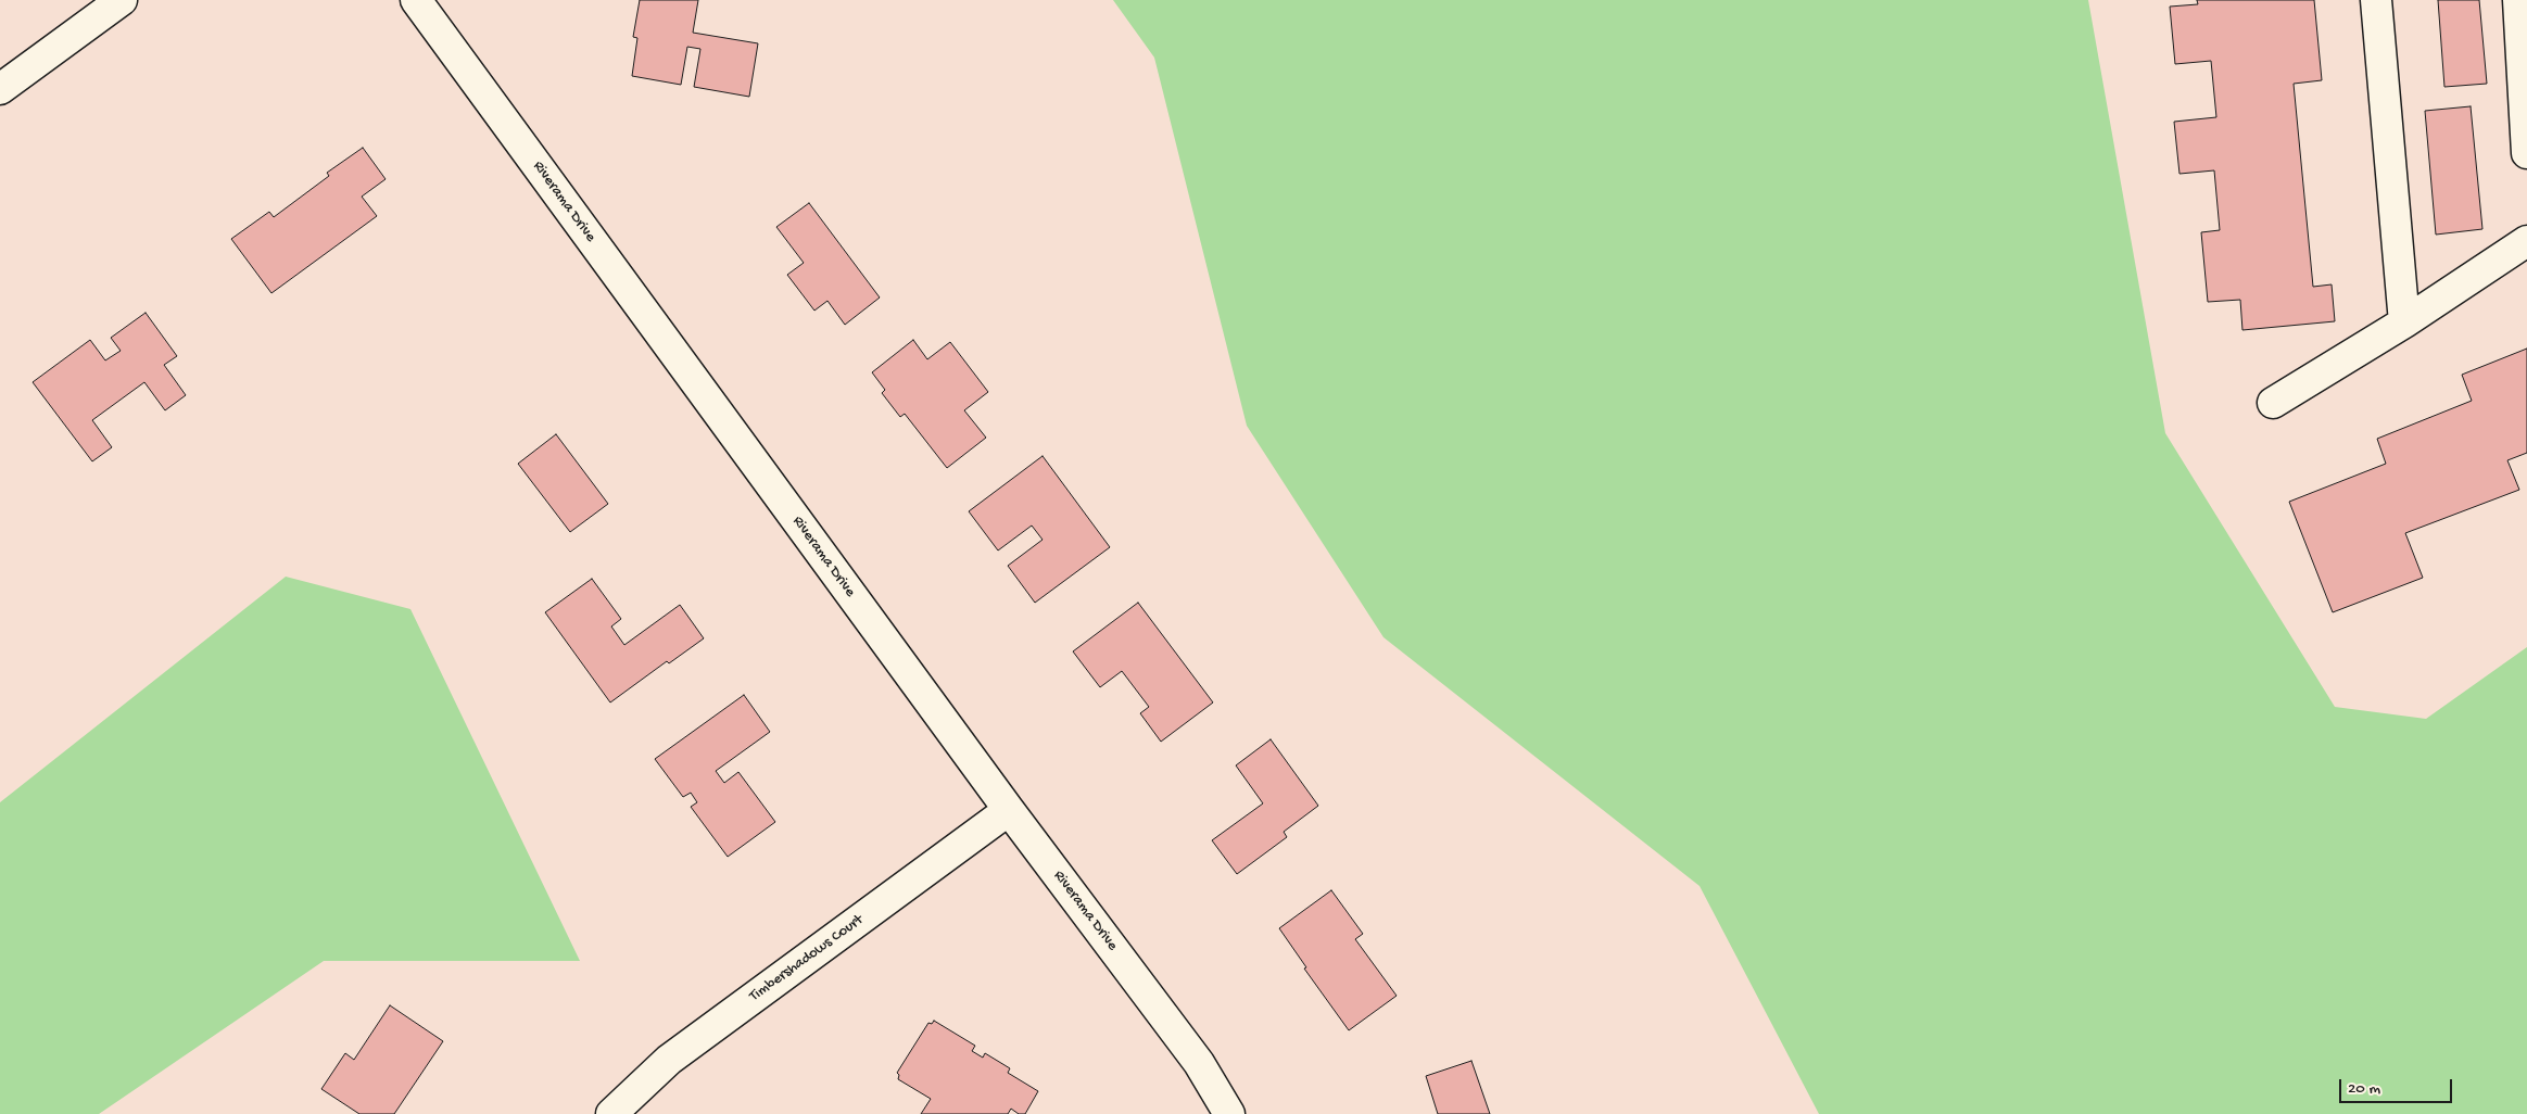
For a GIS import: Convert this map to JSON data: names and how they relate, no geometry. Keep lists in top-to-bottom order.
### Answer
{
  "streets": {
    "street": ["Riverama Drive", "Timbershadows Court"]
  },
  "crossings": [
    ["Riverama Drive", "Timbershadows Court"]
  ],
  "scale_bar": "20 m"
}
